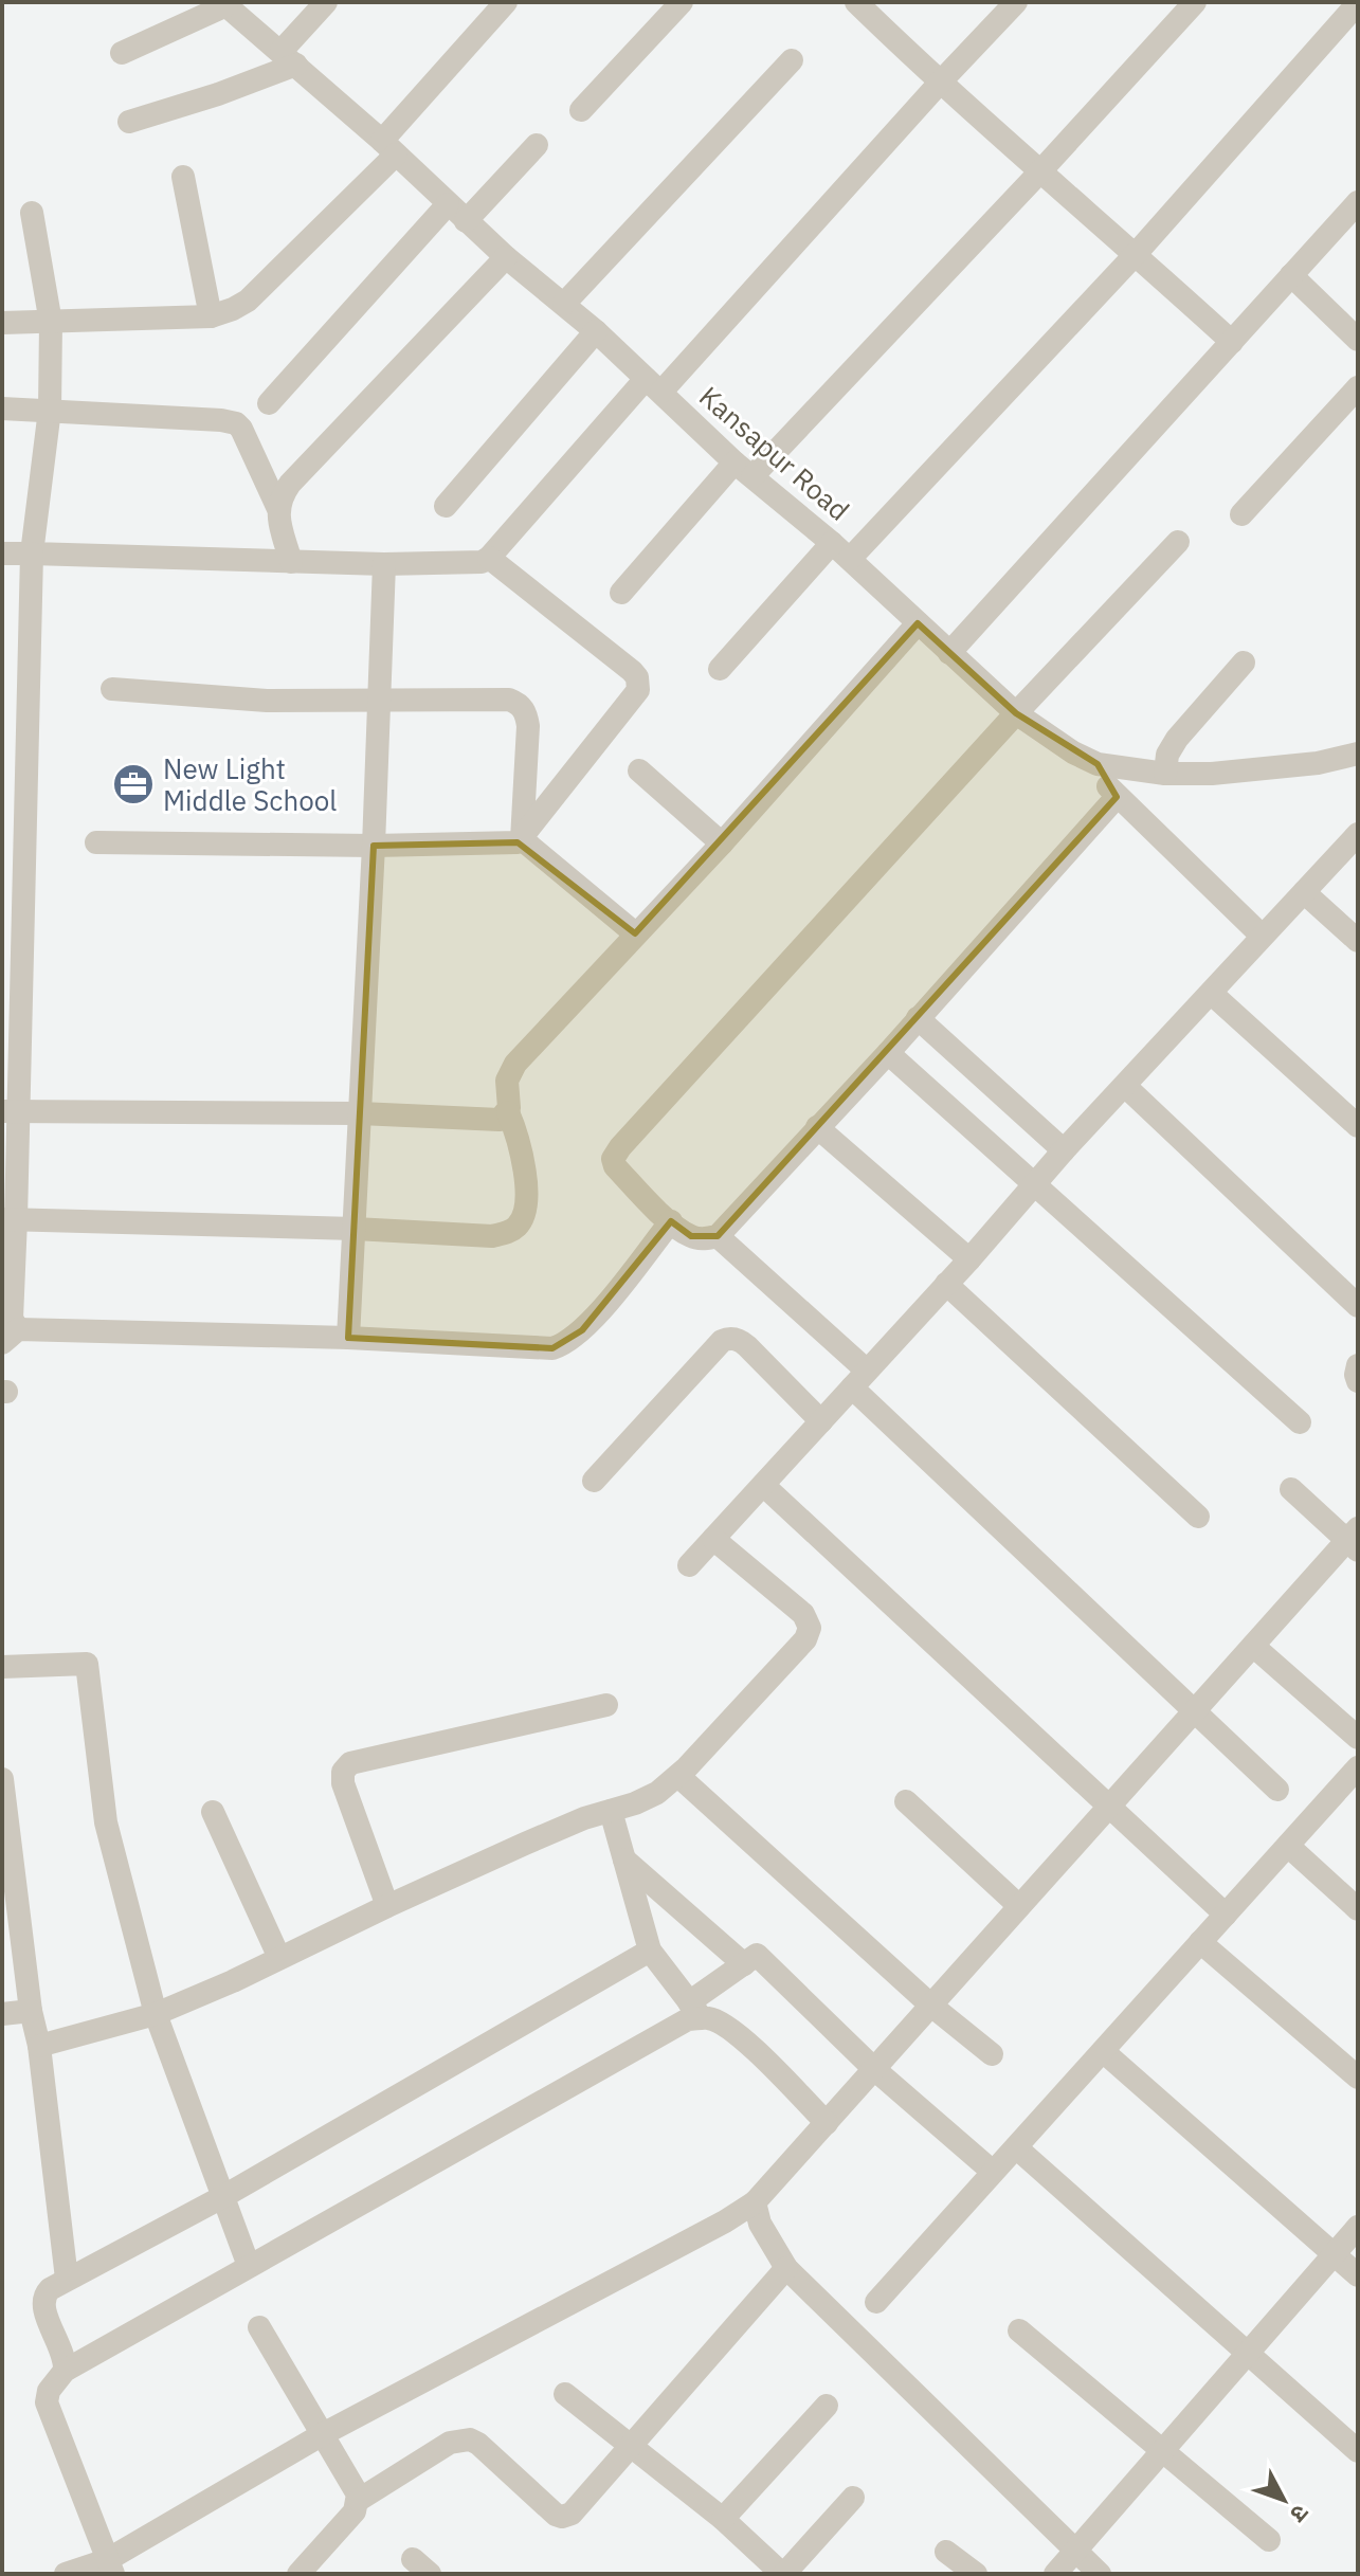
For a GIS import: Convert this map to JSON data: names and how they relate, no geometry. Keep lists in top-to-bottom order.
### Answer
{
  "streets": {
    "street": ["Kansapur Road"]
  },
  "places": {
    "office": ["New Light Middle School"]
  },
  "north": "bottom right"
}
